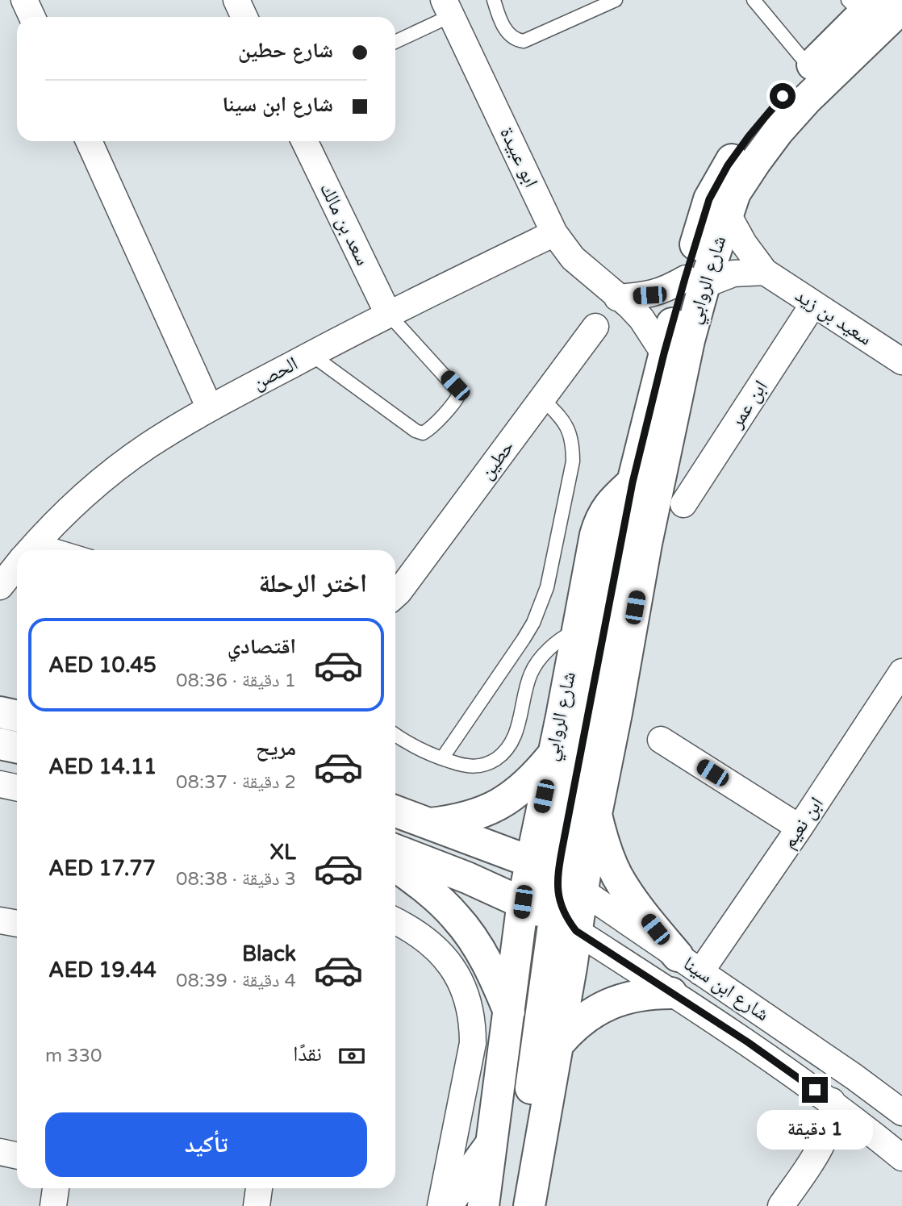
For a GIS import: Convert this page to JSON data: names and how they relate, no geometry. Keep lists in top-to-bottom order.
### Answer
{
  "streets": {
    "street": [
      "ابو عبيدة",
      "سعد بن مالك",
      "شارع الروابي",
      "سعيد بن زيد",
      "الحصن",
      "ابن عمر",
      "حطين",
      "ابن نعيم",
      "شارع ابن سينا"
    ]
  },
  "crossings": [
    ["ابو عبيدة", "شارع الروابي"],
    ["ابو عبيدة", "الحصن"],
    ["سعد بن مالك", "الحصن"],
    ["شارع الروابي", "سعيد بن زيد"],
    ["شارع الروابي", "شارع ابن سينا"],
    ["سعيد بن زيد", "ابن عمر"],
    ["ابن نعيم", "شارع ابن سينا"]
  ],
  "page": {
    "banner": ["شارع حطين", "شارع ابن سينا"],
    "heading": "اختر الرحلة",
    "list": [
      {
        "name": "اقتصادي",
        "note": "1 دقيقة · 08:36",
        "value": "AED 10.45"
      },
      {
        "name": "مريح",
        "note": "2 دقيقة · 08:37",
        "value": "AED 14.11"
      },
      {
        "name": "XL",
        "note": "3 دقيقة · 08:38",
        "value": "AED 17.77"
      },
      {
        "name": "Black",
        "note": "4 دقيقة · 08:39",
        "value": "AED 19.44"
      }
    ],
    "pay": ["نقدًا", "330 m"],
    "buttons": "تأكيد",
    "bubble": "1 دقيقة"
  }
}
